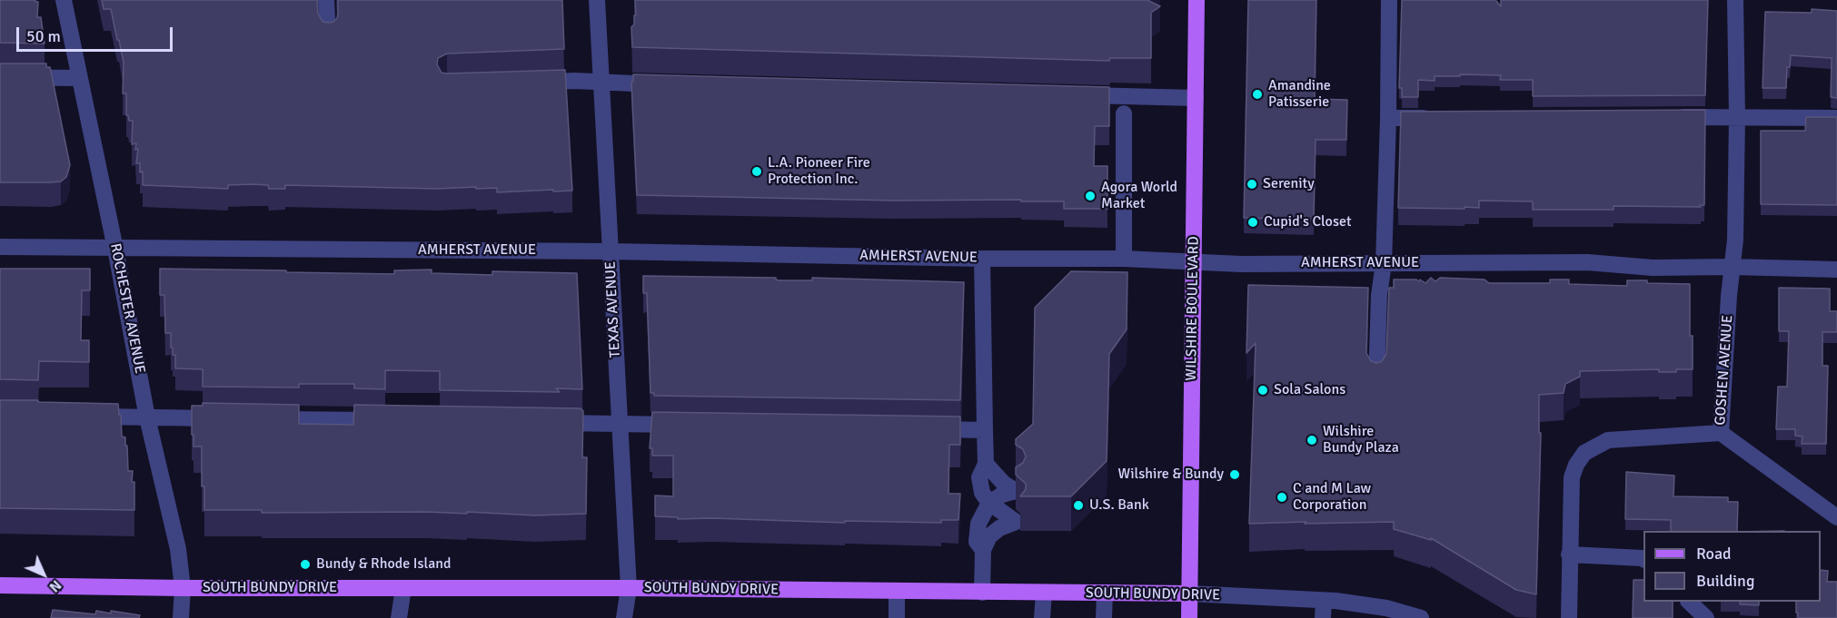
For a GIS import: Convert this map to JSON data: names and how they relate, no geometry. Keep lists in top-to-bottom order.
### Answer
{
  "streets": {
    "main road": ["WILSHIRE BOULEVARD", "SOUTH BUNDY DRIVE"],
    "street": [
      "AMHERST AVENUE",
      "ROCHESTER AVENUE",
      "TEXAS AVENUE",
      "GOSHEN AVENUE"
    ]
  },
  "crossings": [
    ["AMHERST AVENUE", "ROCHESTER AVENUE"],
    ["AMHERST AVENUE", "WILSHIRE BOULEVARD"],
    ["AMHERST AVENUE", "TEXAS AVENUE"],
    ["AMHERST AVENUE", "GOSHEN AVENUE"],
    ["ROCHESTER AVENUE", "SOUTH BUNDY DRIVE"],
    ["WILSHIRE BOULEVARD", "SOUTH BUNDY DRIVE"],
    ["TEXAS AVENUE", "SOUTH BUNDY DRIVE"]
  ],
  "places": [
    "Amandine Patisserie",
    "L.A. Pioneer Fire Protection Inc.",
    "Serenity",
    "Agora World Market",
    "Cupid's Closet",
    "Sola Salons",
    "Wilshire Bundy Plaza",
    "Wilshire & Bundy",
    "C and M Law Corporation",
    "U.S. Bank",
    "Bundy & Rhode Island"
  ],
  "legend": ["Road", "Building"],
  "scale_bar": "50 m",
  "north": "bottom right"
}
